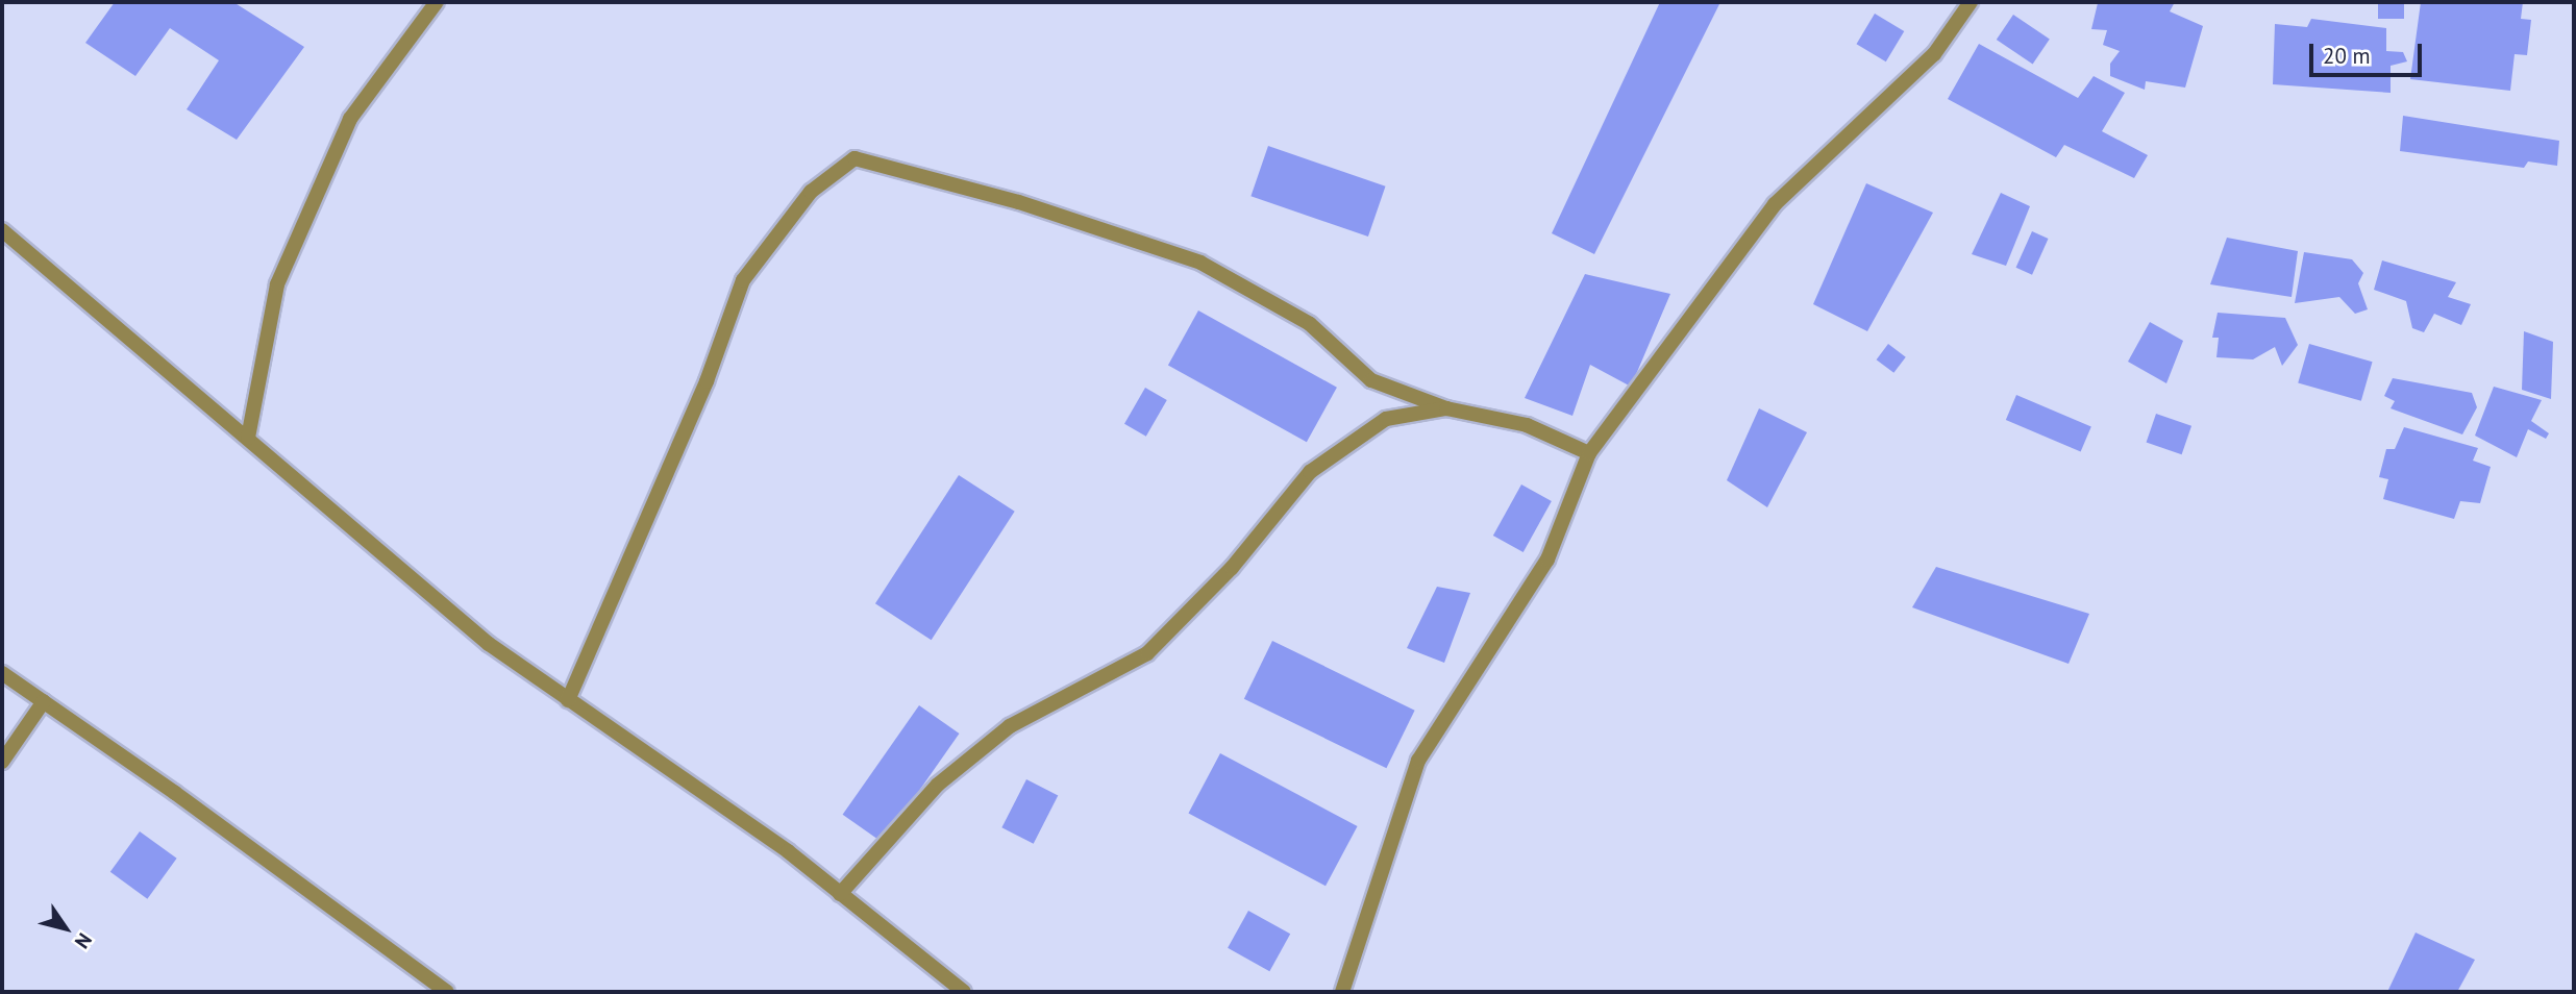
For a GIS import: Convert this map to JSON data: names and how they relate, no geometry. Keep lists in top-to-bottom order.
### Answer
{
  "scale_bar": "20 m",
  "north": "bottom right"
}
